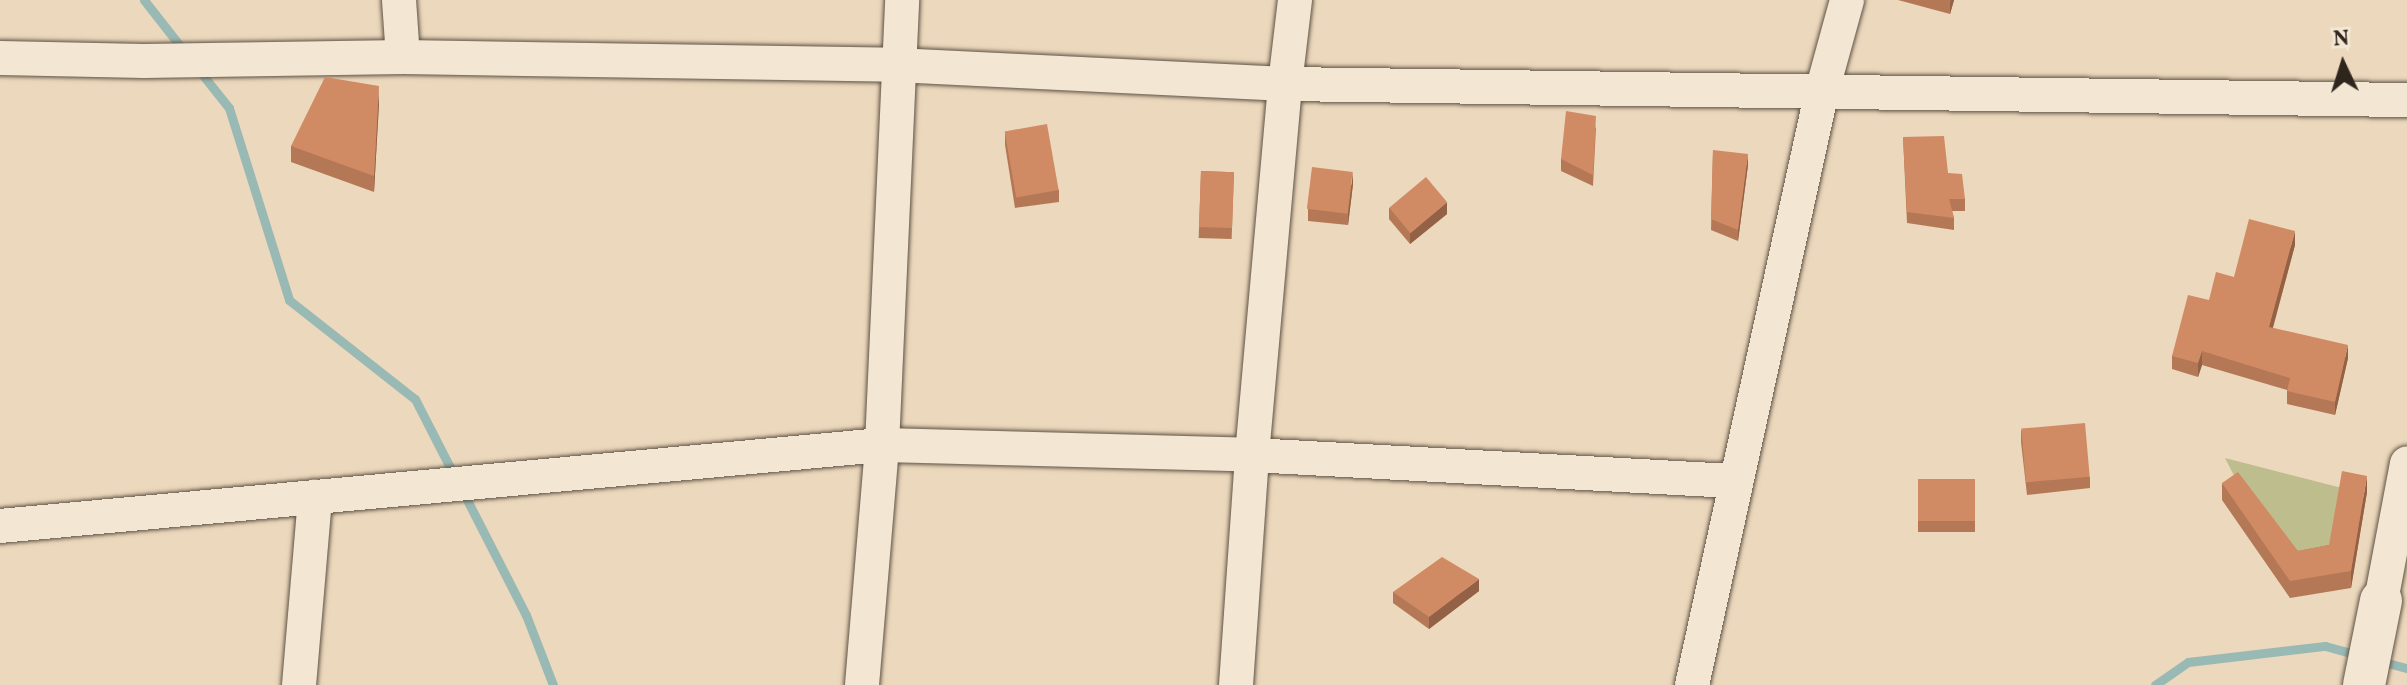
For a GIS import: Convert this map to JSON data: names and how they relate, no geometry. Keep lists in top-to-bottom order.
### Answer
{
  "north": "top"
}
